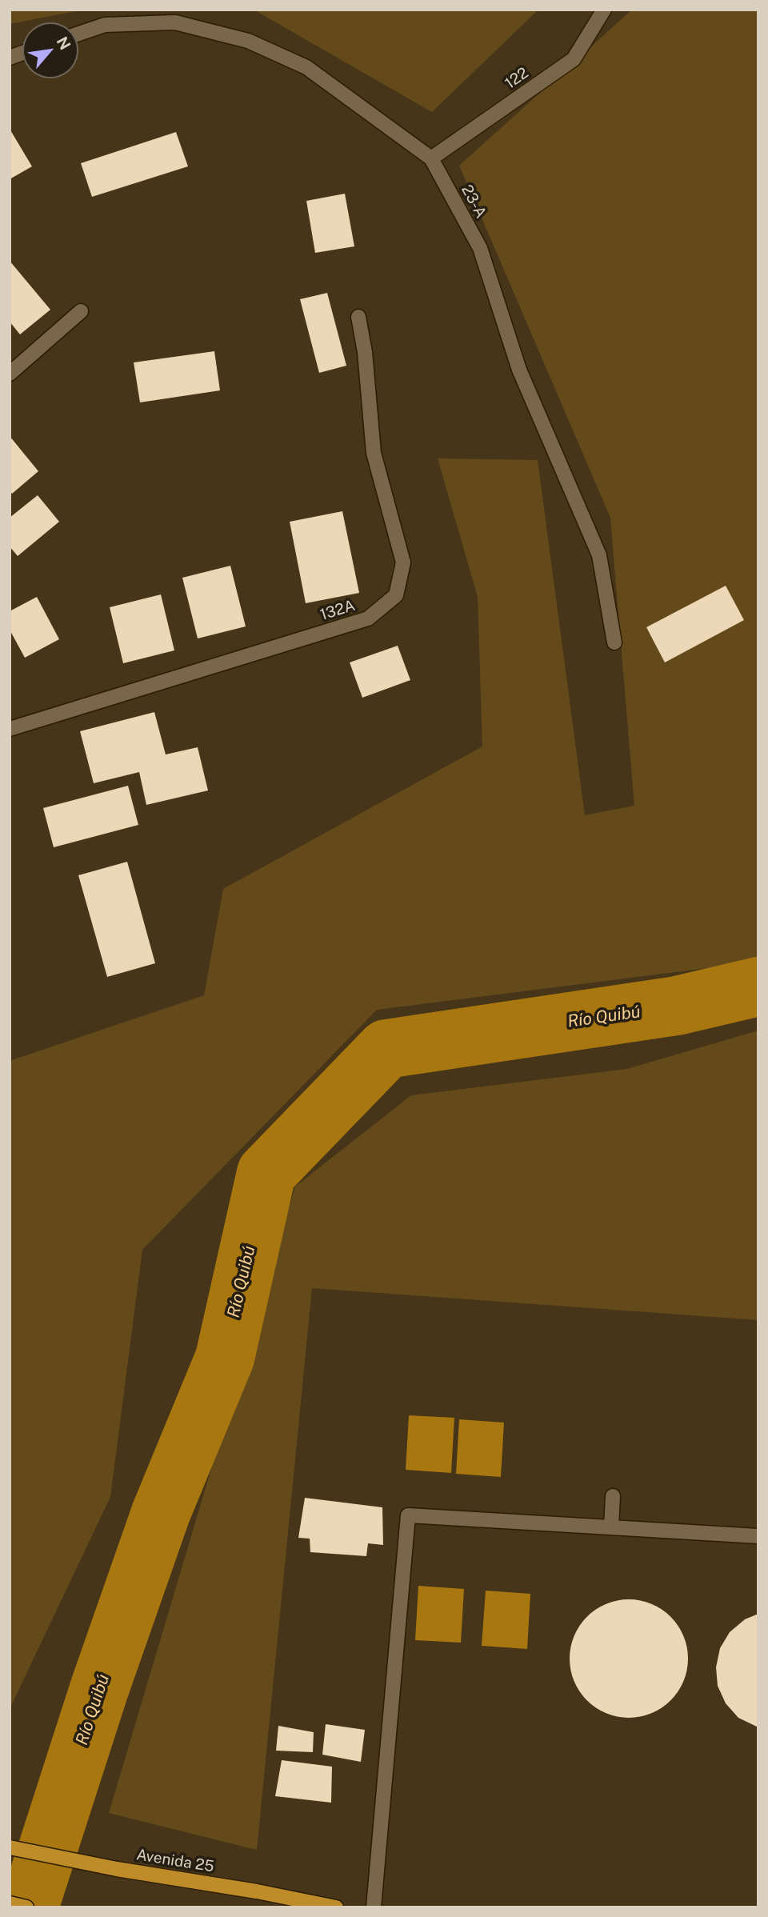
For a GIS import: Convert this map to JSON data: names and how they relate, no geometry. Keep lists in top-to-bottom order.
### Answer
{
  "streets": {
    "main road": ["Avenida 25"],
    "street": ["122", "23-A", "132A"]
  },
  "crossings": [
    ["122", "23-A"]
  ],
  "water": ["Río Quibú"],
  "north": "top right"
}
